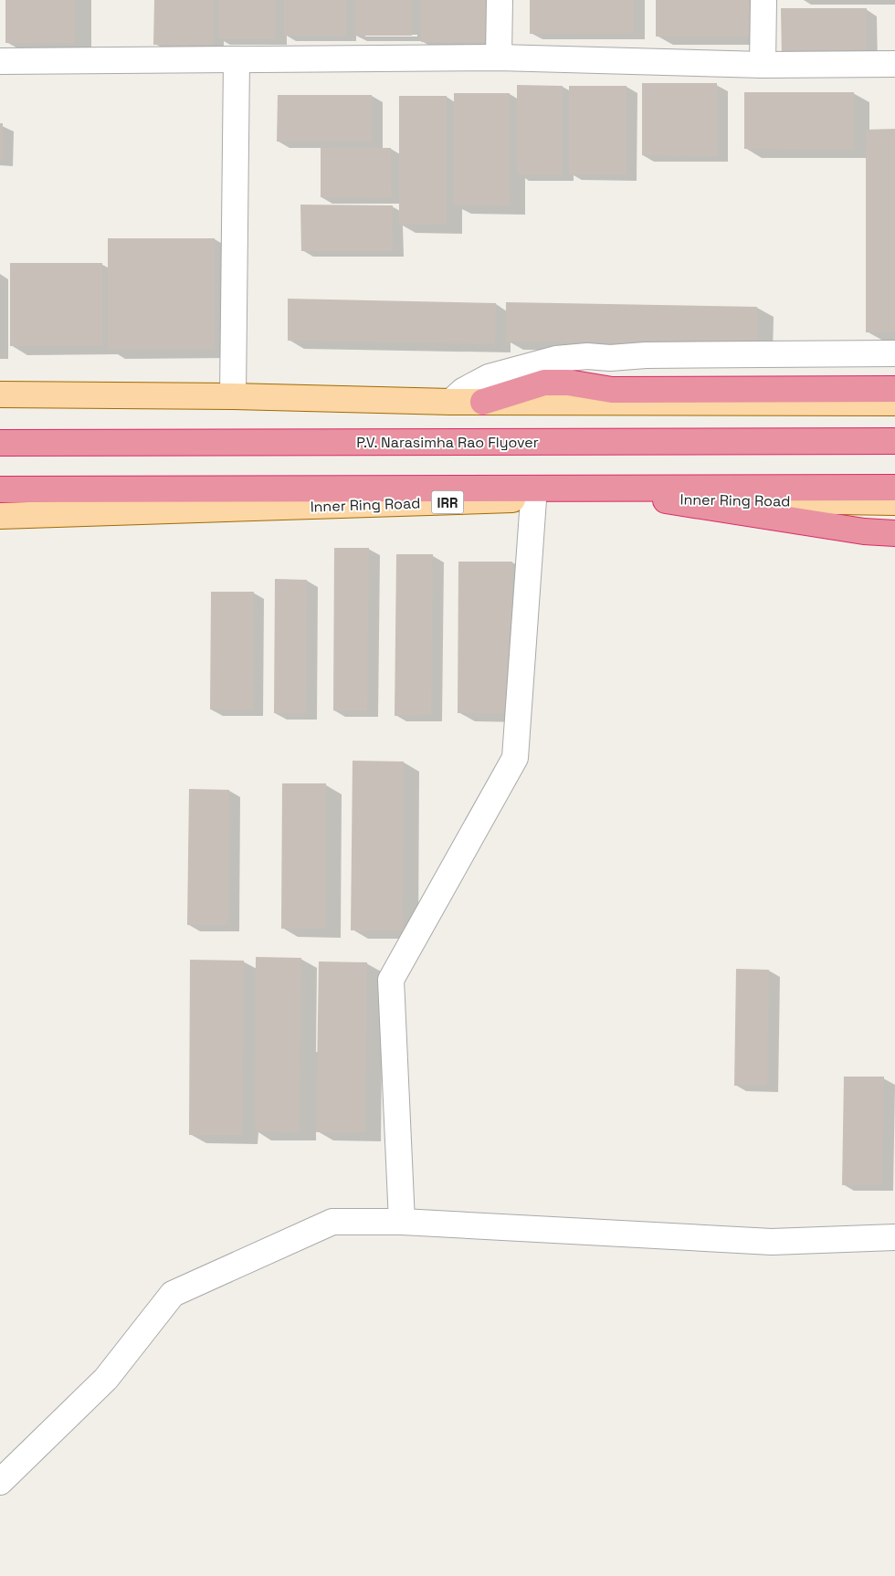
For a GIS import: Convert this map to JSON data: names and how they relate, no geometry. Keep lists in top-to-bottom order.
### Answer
{
  "streets": {
    "highway": ["P.V. Narasimha Rao Flyover"],
    "main road": ["Inner Ring Road", "IRR"]
  }
}
